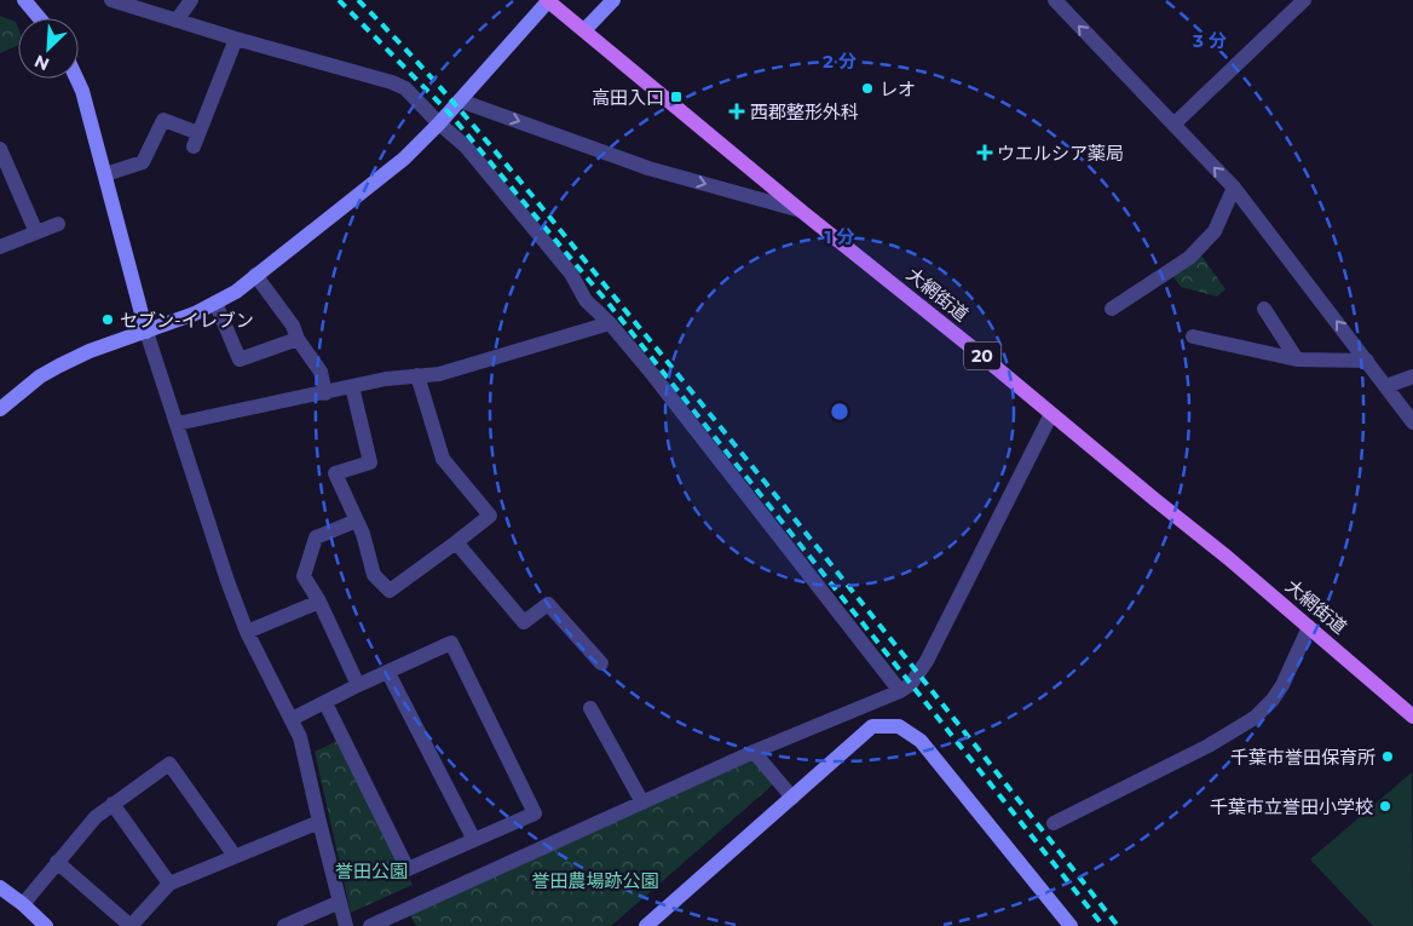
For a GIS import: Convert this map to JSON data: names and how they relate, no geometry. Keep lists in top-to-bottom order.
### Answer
{
  "streets": {
    "main road": ["大網街道", "20"]
  },
  "parks": ["誉田公園", "誉田農場跡公園"],
  "places": {
    "other": [
      "レオ",
      "セブン-イレブン",
      "千葉市誉田保育所",
      "千葉市立誉田小学校"
    ],
    "transit": ["高田入口"],
    "health": ["西郡整形外科", "ウエルシア薬局"]
  },
  "north": "bottom left",
  "rings": ["3 分", "2 分", "1 分"]
}
